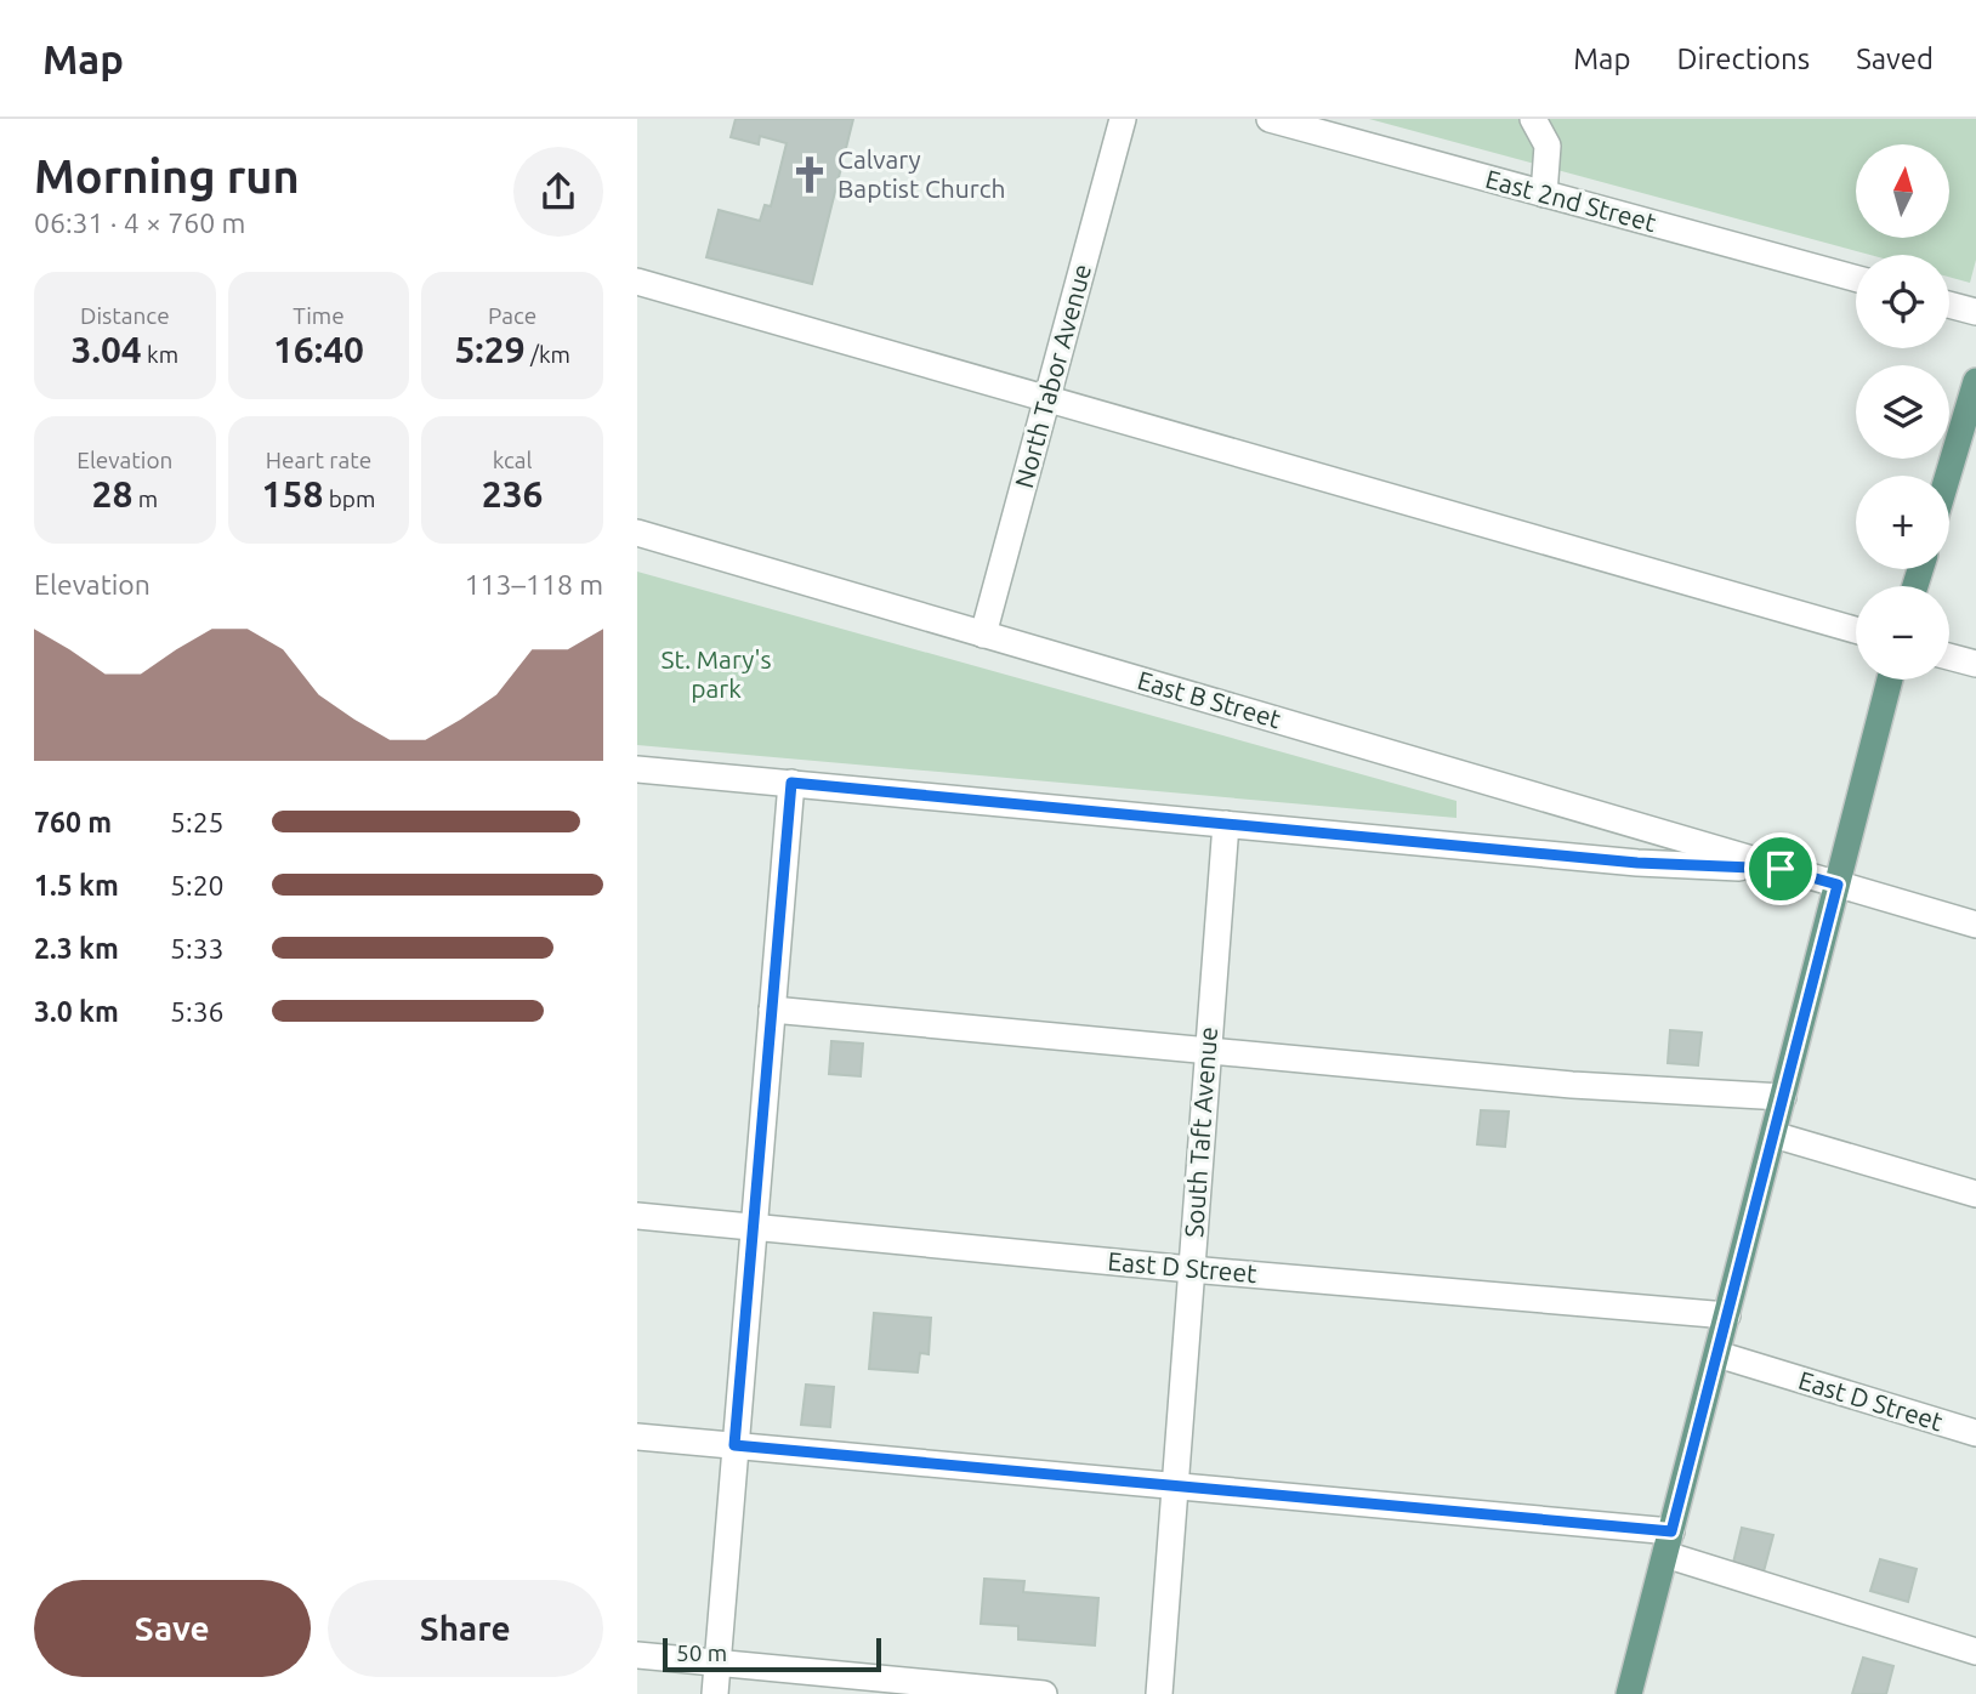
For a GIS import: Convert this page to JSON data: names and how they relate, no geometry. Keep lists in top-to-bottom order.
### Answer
{
  "streets": {
    "street": [
      "East 2nd Street",
      "North Tabor Avenue",
      "East B Street",
      "South Taft Avenue",
      "East D Street"
    ]
  },
  "crossings": [
    ["North Tabor Avenue", "East B Street"],
    ["South Taft Avenue", "East D Street"]
  ],
  "parks": ["St. Mary's park"],
  "places": {
    "church": ["Calvary Baptist Church"]
  },
  "scale_bar": "50 m",
  "north": "top",
  "page": {
    "header": "Map",
    "nav": ["Map", "Directions", "Saved"],
    "heading": ["Morning run", "06:31 · 4 × 760 m"],
    "map_buttons": ["+", "−"],
    "stats": [
      ["Distance", "3.04 km"],
      ["Time", "16:40"],
      ["Pace", "5:29 /km"],
      ["Elevation", "28 m"],
      ["Heart rate", "158 bpm"],
      ["kcal", "236"]
    ],
    "chart": ["Elevation", "113–118 m"],
    "list": [
      {
        "name": "760 m",
        "note": "5:25"
      },
      {
        "name": "1.5 km",
        "note": "5:20"
      },
      {
        "name": "2.3 km",
        "note": "5:33"
      },
      {
        "name": "3.0 km",
        "note": "5:36"
      }
    ],
    "buttons": ["Save", "Share"],
    "scale": "50 m"
  }
}
